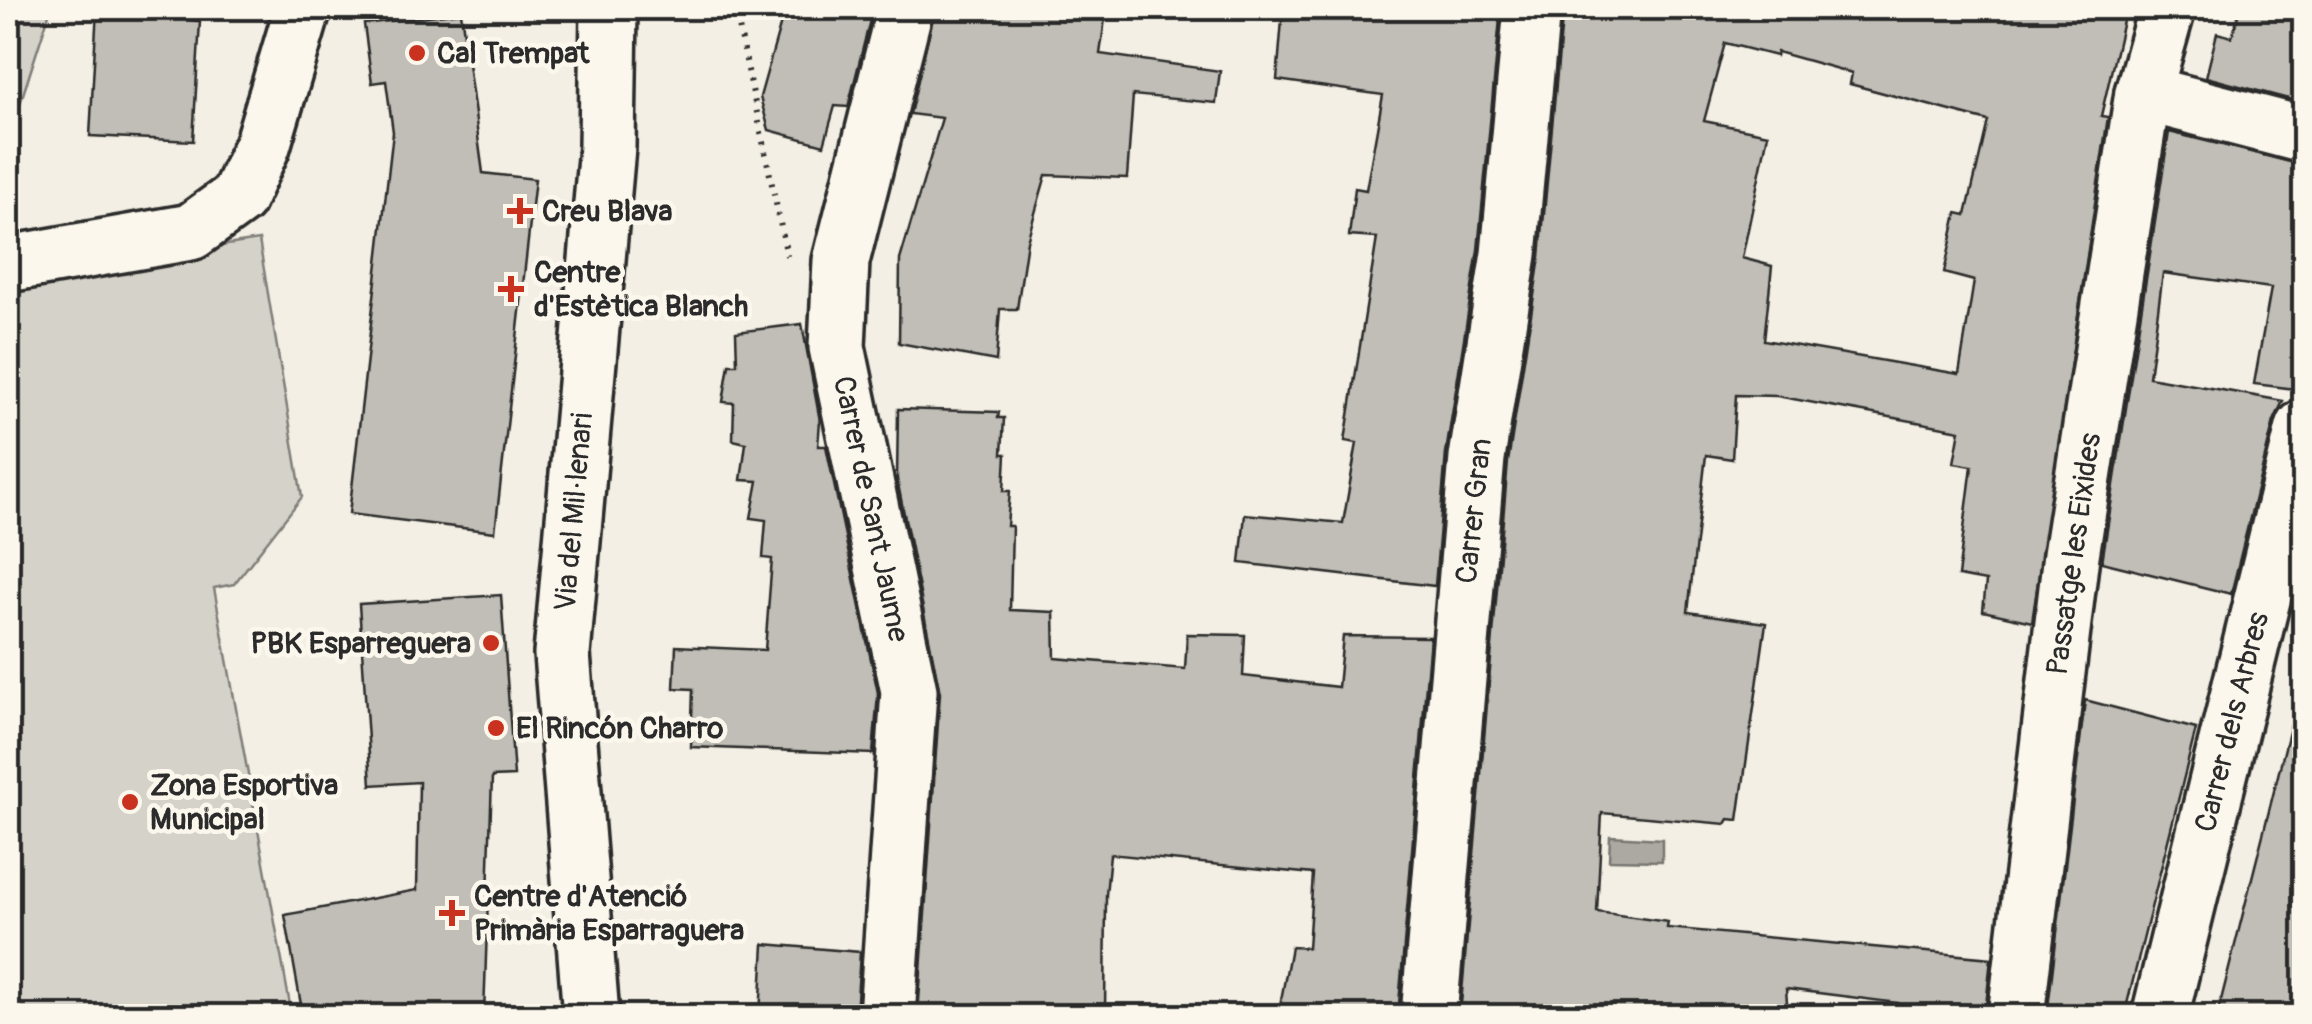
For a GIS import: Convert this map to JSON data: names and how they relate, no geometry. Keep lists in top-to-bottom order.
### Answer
{
  "streets": {
    "street": [
      "Carrer de Sant Jaume",
      "Carrer Gran",
      "Via del Mil·lenari",
      "Passatge les Eixides",
      "Carrer dels Arbres"
    ]
  },
  "places": {
    "other": [
      "Cal Trempat",
      "PBK Esparreguera",
      "El Rincón Charro",
      "Zona Esportiva Municipal"
    ],
    "health": ["Creu Blava", "Centre d'Estètica Blanch", "Centre d'Atenció Primària Esparraguera"]
  }
}
